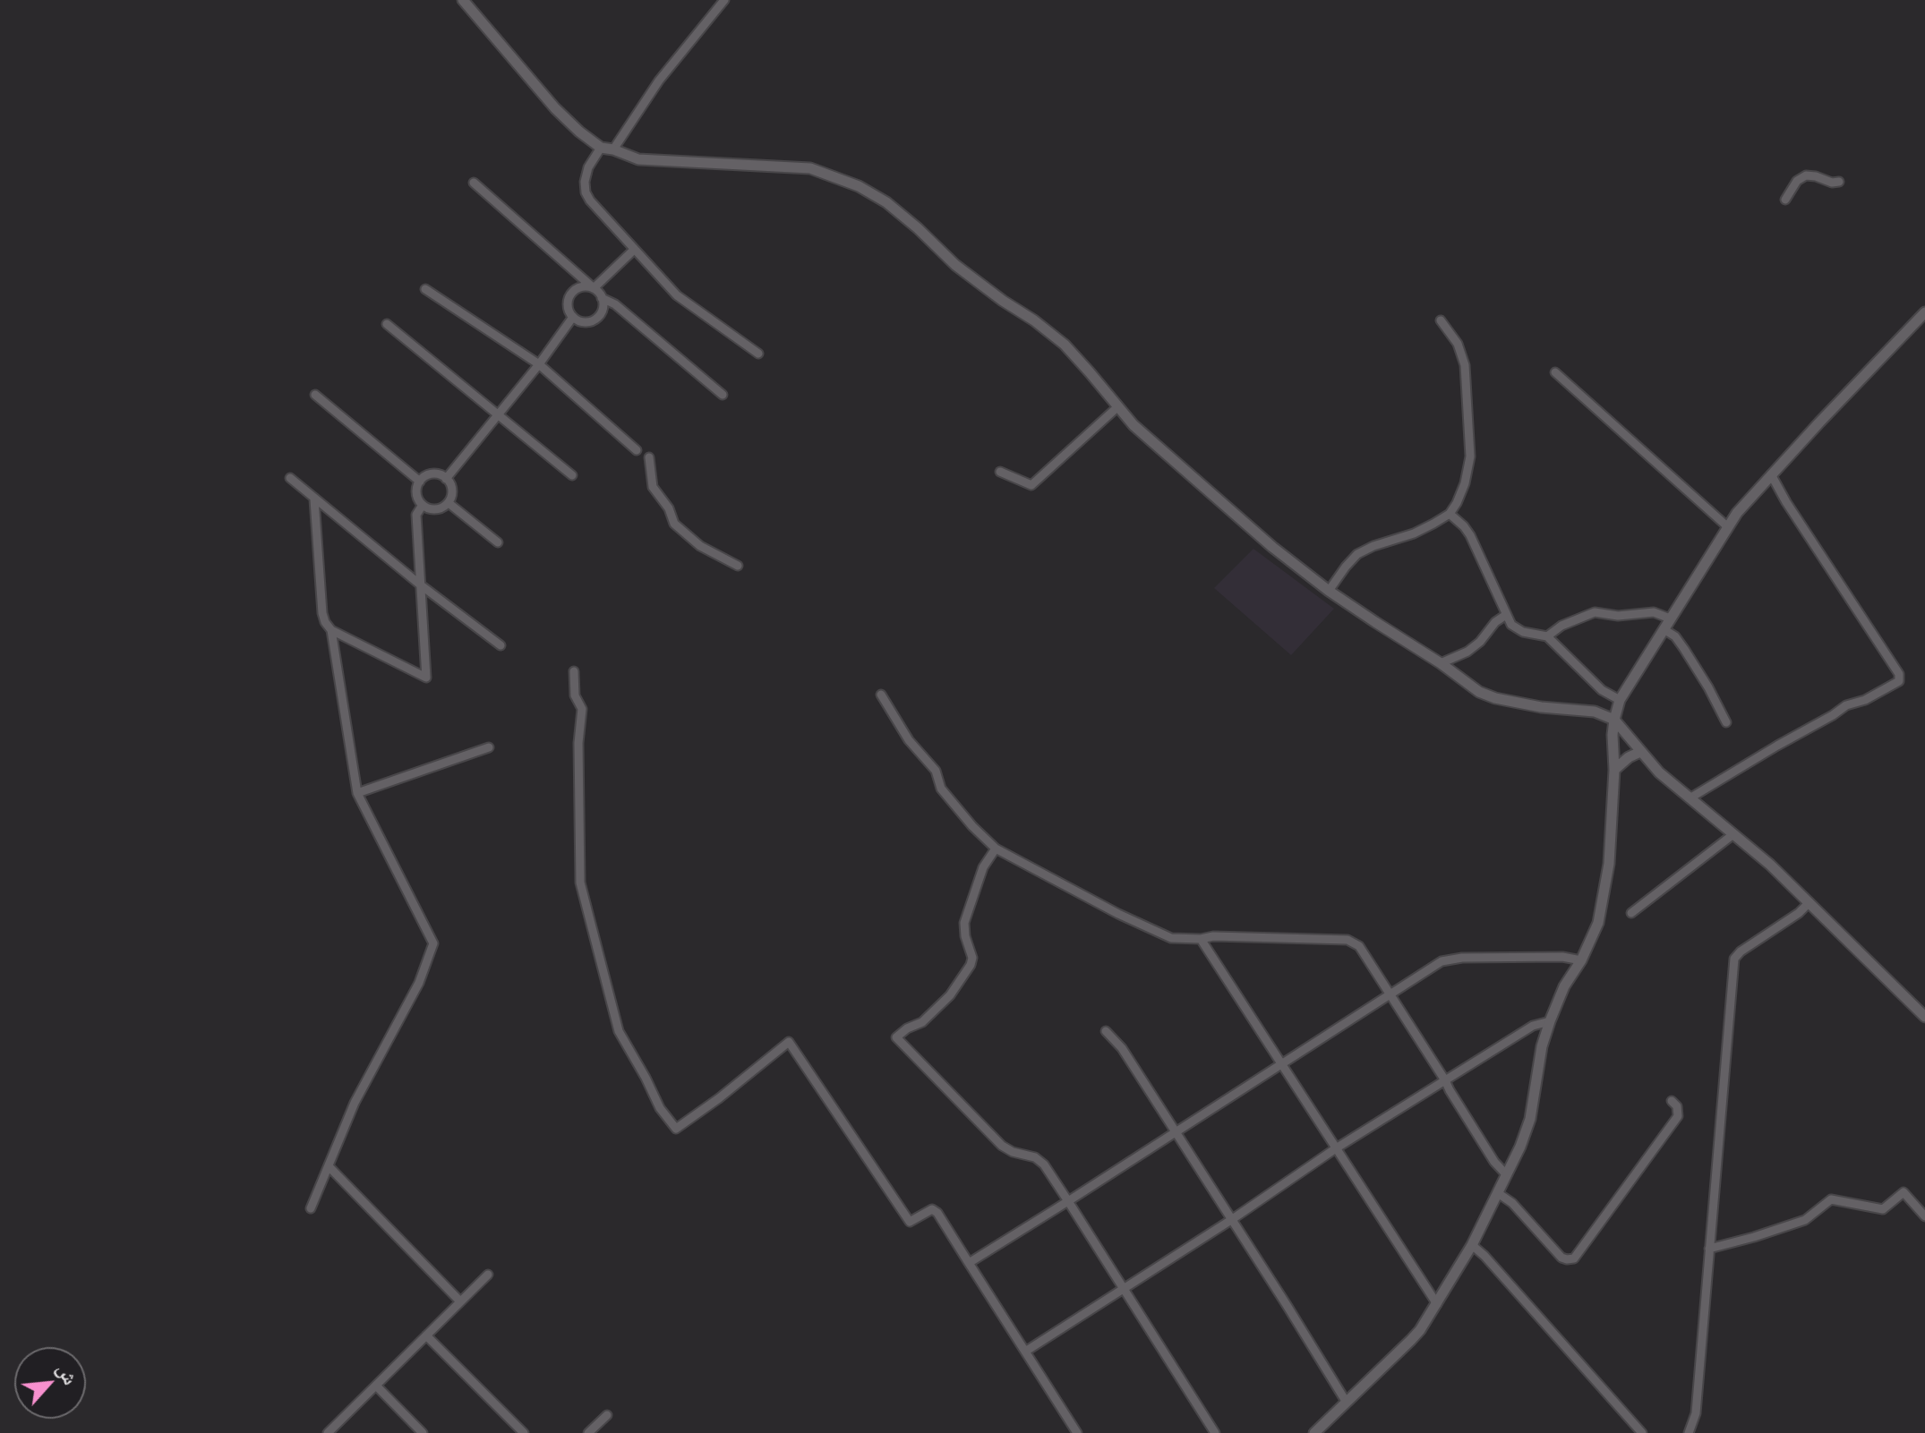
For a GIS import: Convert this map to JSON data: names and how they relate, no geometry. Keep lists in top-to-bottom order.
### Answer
{
  "north": "top right"
}
